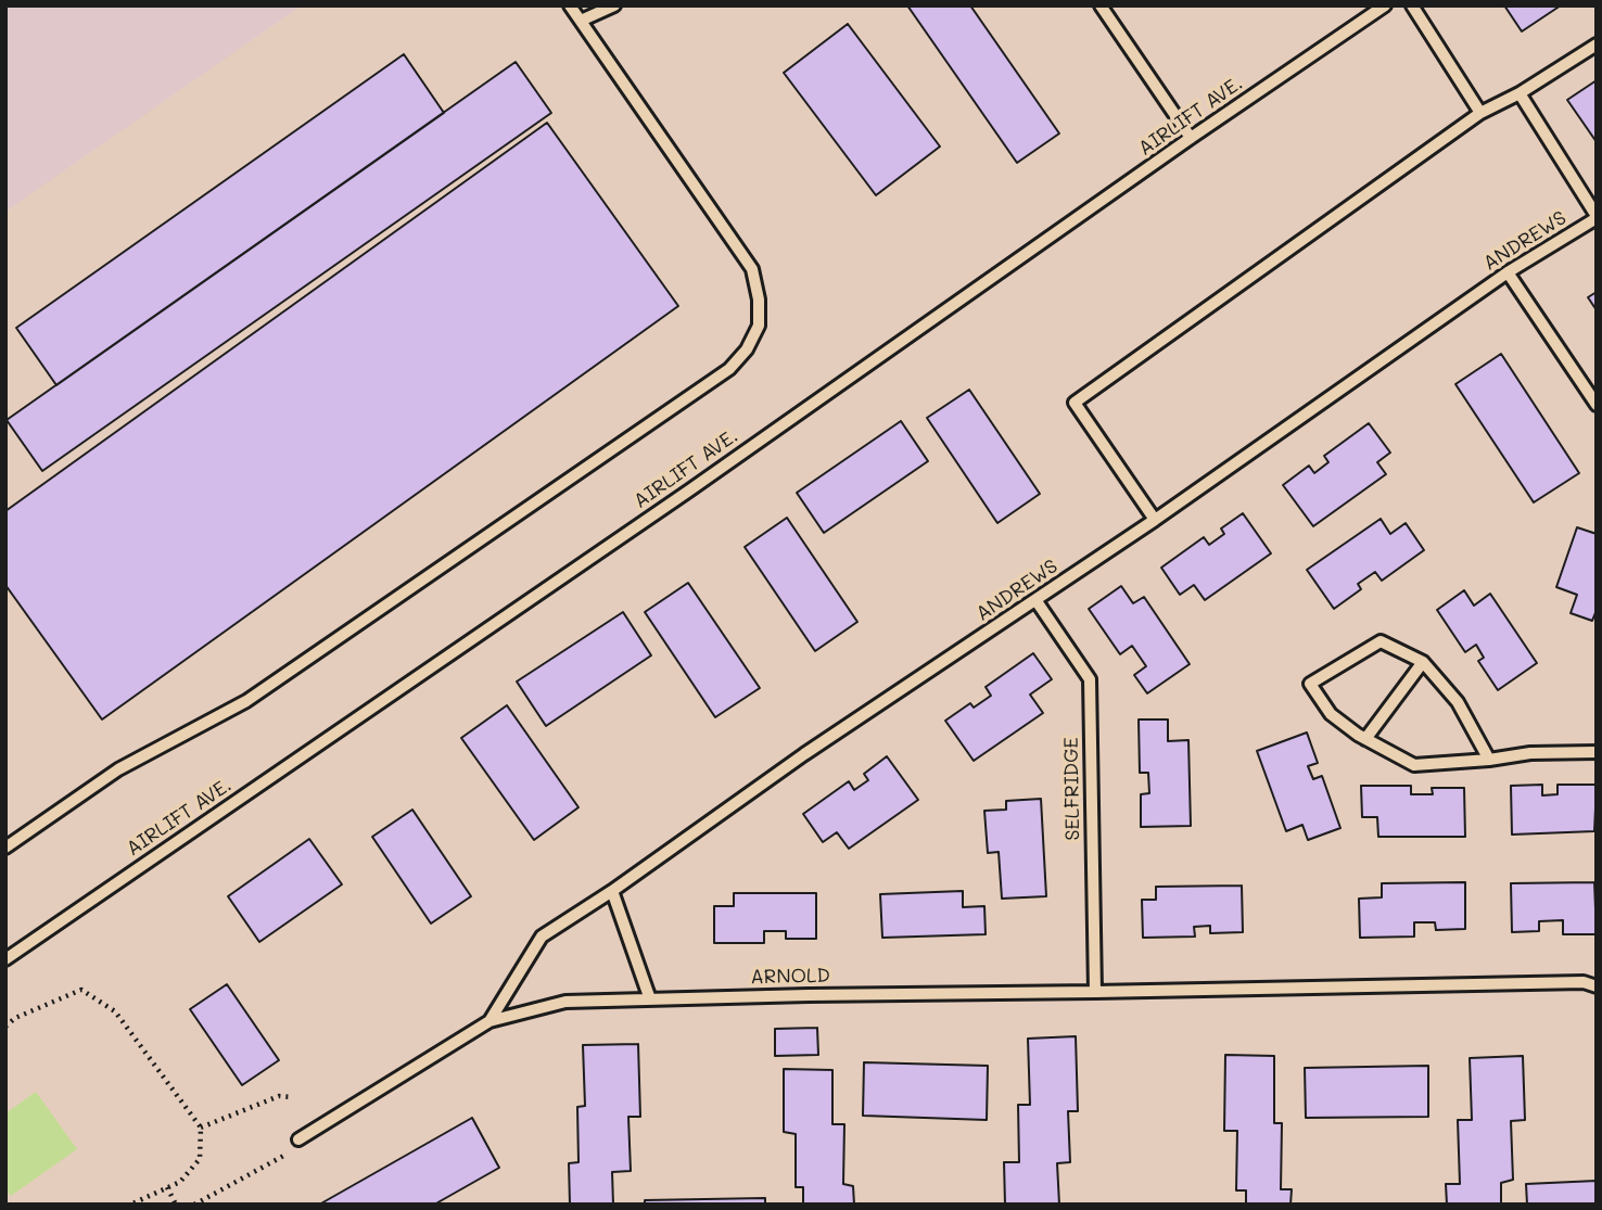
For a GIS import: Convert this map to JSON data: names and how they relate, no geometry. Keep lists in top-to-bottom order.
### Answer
{
  "streets": {
    "lane": [
      "AIRLIFT AVE.",
      "ANDREWS",
      "SELFRIDGE",
      "ARNOLD"
    ]
  },
  "crossings": [
    ["ANDREWS", "SELFRIDGE"],
    ["ANDREWS", "ARNOLD"],
    ["SELFRIDGE", "ARNOLD"]
  ]
}
